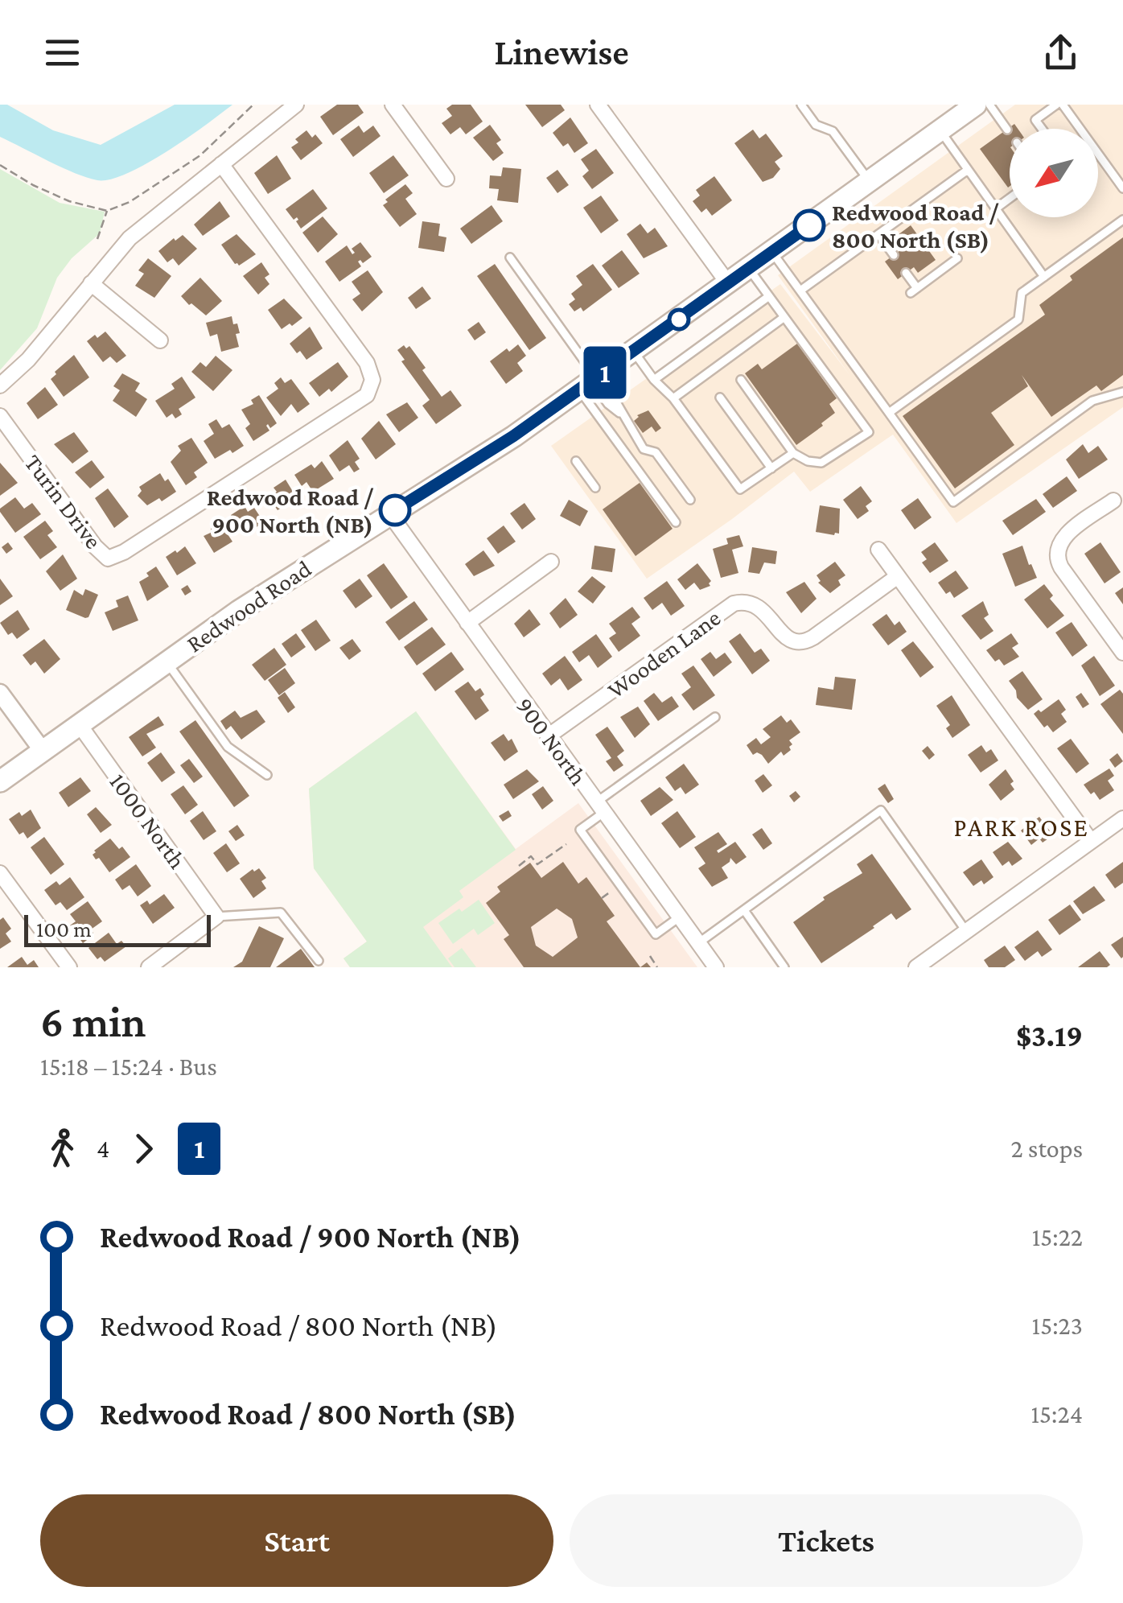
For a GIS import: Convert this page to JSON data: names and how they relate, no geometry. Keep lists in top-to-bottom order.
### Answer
{
  "streets": {
    "main road": ["Redwood Road"],
    "street": [
      "Turin Drive",
      "Wooden Lane",
      "900 North",
      "1000 North"
    ]
  },
  "crossings": [
    ["Redwood Road", "900 North"],
    ["Redwood Road", "1000 North"],
    ["Wooden Lane", "900 North"]
  ],
  "districts": ["PARK ROSE"],
  "places": ["Redwood Road / 800 North (SB)", "Redwood Road / 900 North (NB)"],
  "lines": ["bus line 1"],
  "scale_bar": "100 m",
  "north": "bottom left",
  "page": {
    "header": "Linewise",
    "on_map": "1",
    "scale": "100 m",
    "heading": ["6 min", "15:18 – 15:24 · Bus", "$3.19"],
    "legs": ["4", "1", "2 stops"],
    "list": [
      {
        "name": "Redwood Road / 900 North (NB)",
        "value": "15:22"
      },
      {
        "name": "Redwood Road / 800 North (NB)",
        "value": "15:23"
      },
      {
        "name": "Redwood Road / 800 North (SB)",
        "value": "15:24"
      }
    ],
    "buttons": ["Start", "Tickets"]
  }
}
